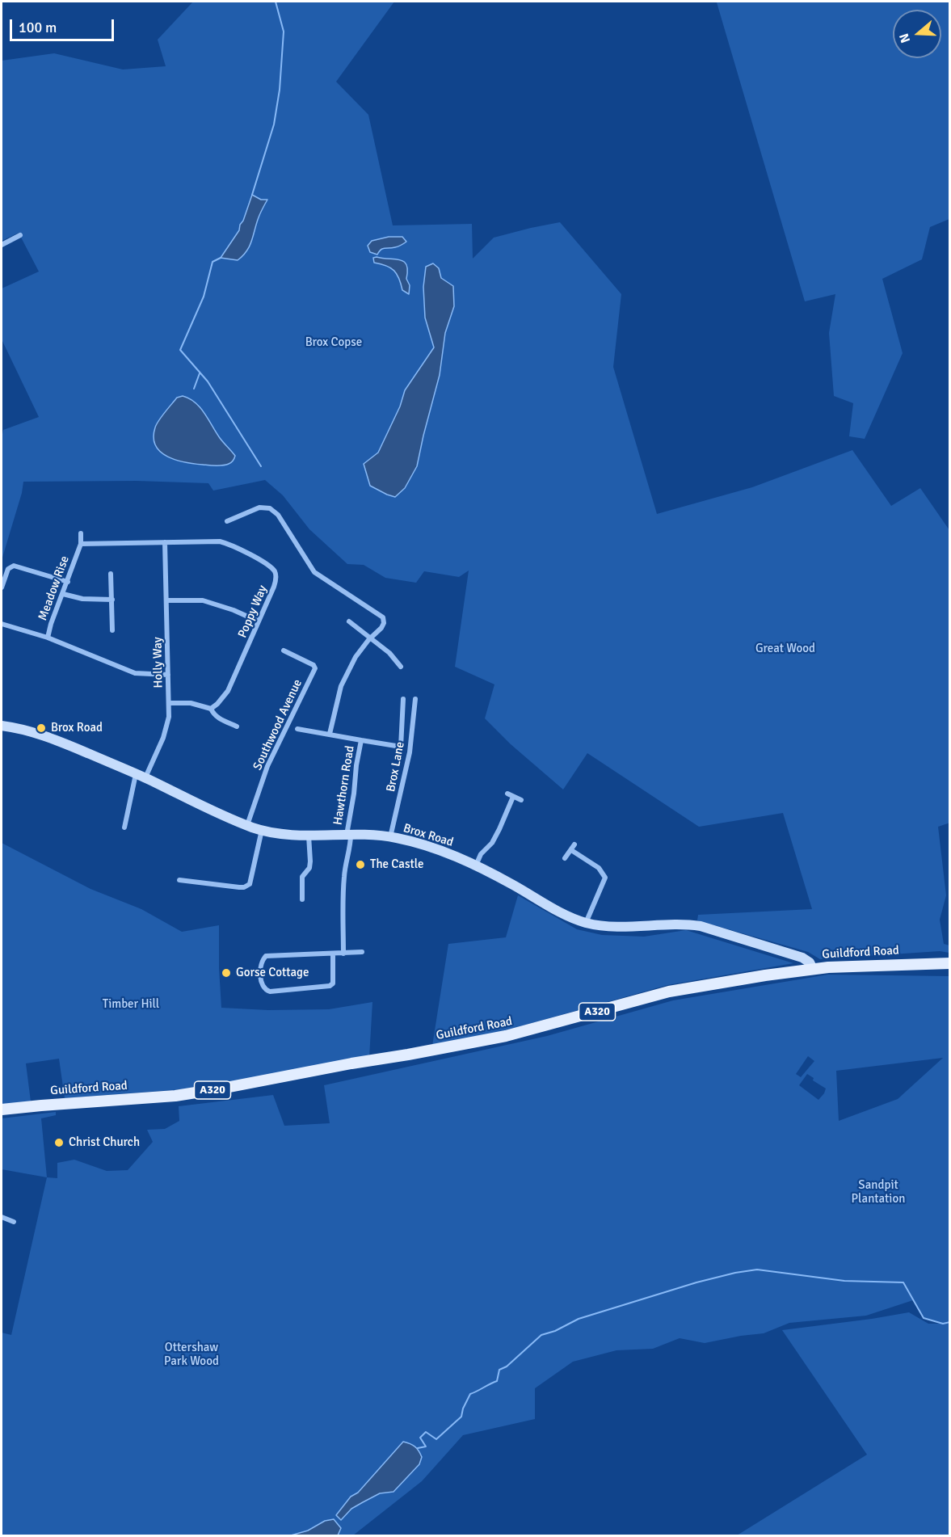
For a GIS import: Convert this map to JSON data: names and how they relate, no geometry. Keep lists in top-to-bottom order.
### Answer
{
  "streets": {
    "main road": ["Guildford Road", "A320"],
    "street": [
      "Meadow Rise",
      "Poppy Way",
      "Holly Way",
      "Southwood Avenue",
      "Brox Lane",
      "Hawthorn Road",
      "Brox Road"
    ]
  },
  "crossings": [
    ["Meadow Rise", "Poppy Way"],
    ["Meadow Rise", "Holly Way"],
    ["Poppy Way", "Holly Way"],
    ["Holly Way", "Brox Road"],
    ["Southwood Avenue", "Brox Road"],
    ["Brox Lane", "Brox Road"],
    ["Hawthorn Road", "Brox Road"],
    ["Brox Road", "Guildford Road"]
  ],
  "parks": [
    "Brox Copse",
    "Great Wood",
    "Timber Hill",
    "Sandpit Plantation",
    "Ottershaw Park Wood"
  ],
  "places": [
    "Brox Road",
    "The Castle",
    "Gorse Cottage",
    "Christ Church"
  ],
  "scale_bar": "100 m",
  "north": "left"
}
